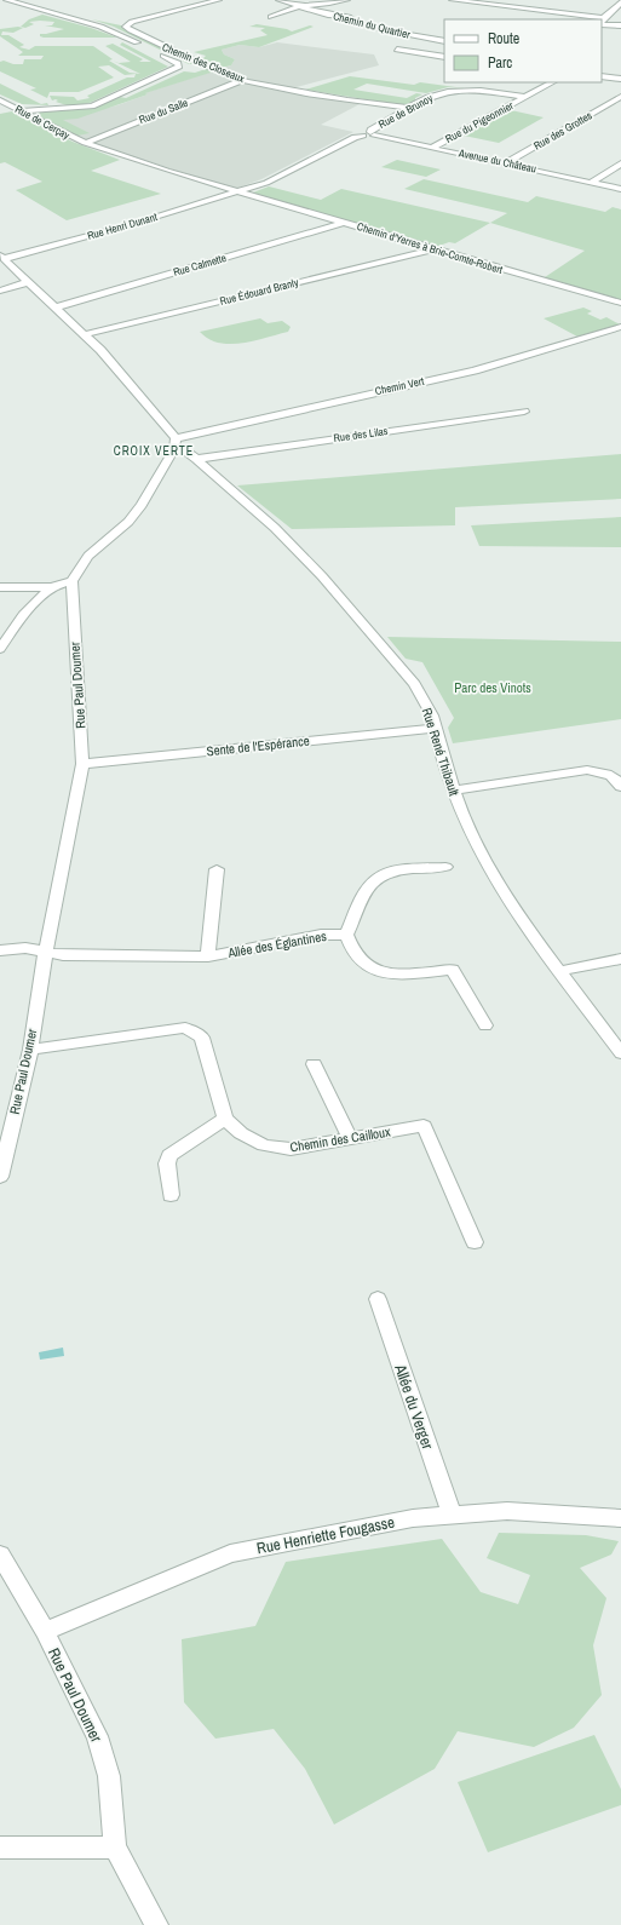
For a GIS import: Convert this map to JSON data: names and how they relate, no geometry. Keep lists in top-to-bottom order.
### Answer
{
  "streets": {
    "street": [
      "Chemin du Quartier",
      "Chemin des Closeaux",
      "Rue du Salle",
      "Rue de Brunoy",
      "Rue de Cerçay",
      "Rue du Pigeonnier",
      "Rue des Grottes",
      "Avenue du Château",
      "Rue Henri Dunant",
      "Chemin d'Yerres à Brie-Comte-Robert",
      "Rue Calmette",
      "Rue Édouard Branly",
      "Chemin Vert",
      "Rue des Lilas",
      "Rue Paul Doumer",
      "Sente de l'Espérance",
      "Rue René Thibault",
      "Allée des Églantines",
      "Chemin des Cailloux",
      "Allée du Verger",
      "Rue Henriette Fougasse"
    ]
  },
  "crossings": [
    ["Chemin des Closeaux", "Rue du Salle"],
    ["Chemin des Closeaux", "Rue de Brunoy"],
    ["Rue du Salle", "Rue de Cerçay"],
    ["Rue de Brunoy", "Rue de Cerçay"],
    ["Rue de Brunoy", "Rue du Pigeonnier"],
    ["Rue de Brunoy", "Avenue du Château"],
    ["Rue de Brunoy", "Rue Henri Dunant"],
    ["Rue de Brunoy", "Chemin d'Yerres à Brie-Comte-Robert"],
    ["Rue de Cerçay", "Rue Henri Dunant"],
    ["Rue de Cerçay", "Chemin d'Yerres à Brie-Comte-Robert"],
    ["Rue du Pigeonnier", "Avenue du Château"],
    ["Rue des Grottes", "Avenue du Château"],
    ["Rue Henri Dunant", "Chemin d'Yerres à Brie-Comte-Robert"],
    ["Chemin d'Yerres à Brie-Comte-Robert", "Rue Calmette"],
    ["Chemin d'Yerres à Brie-Comte-Robert", "Rue Édouard Branly"],
    ["Chemin Vert", "Rue René Thibault"],
    ["Rue des Lilas", "Rue René Thibault"],
    ["Rue Paul Doumer", "Sente de l'Espérance"],
    ["Rue Paul Doumer", "Allée des Églantines"],
    ["Rue Paul Doumer", "Rue Henriette Fougasse"],
    ["Sente de l'Espérance", "Rue René Thibault"],
    ["Allée du Verger", "Rue Henriette Fougasse"]
  ],
  "districts": ["CROIX VERTE"],
  "parks": ["Parc des Vinots"],
  "legend": ["Route", "Parc"]
}
